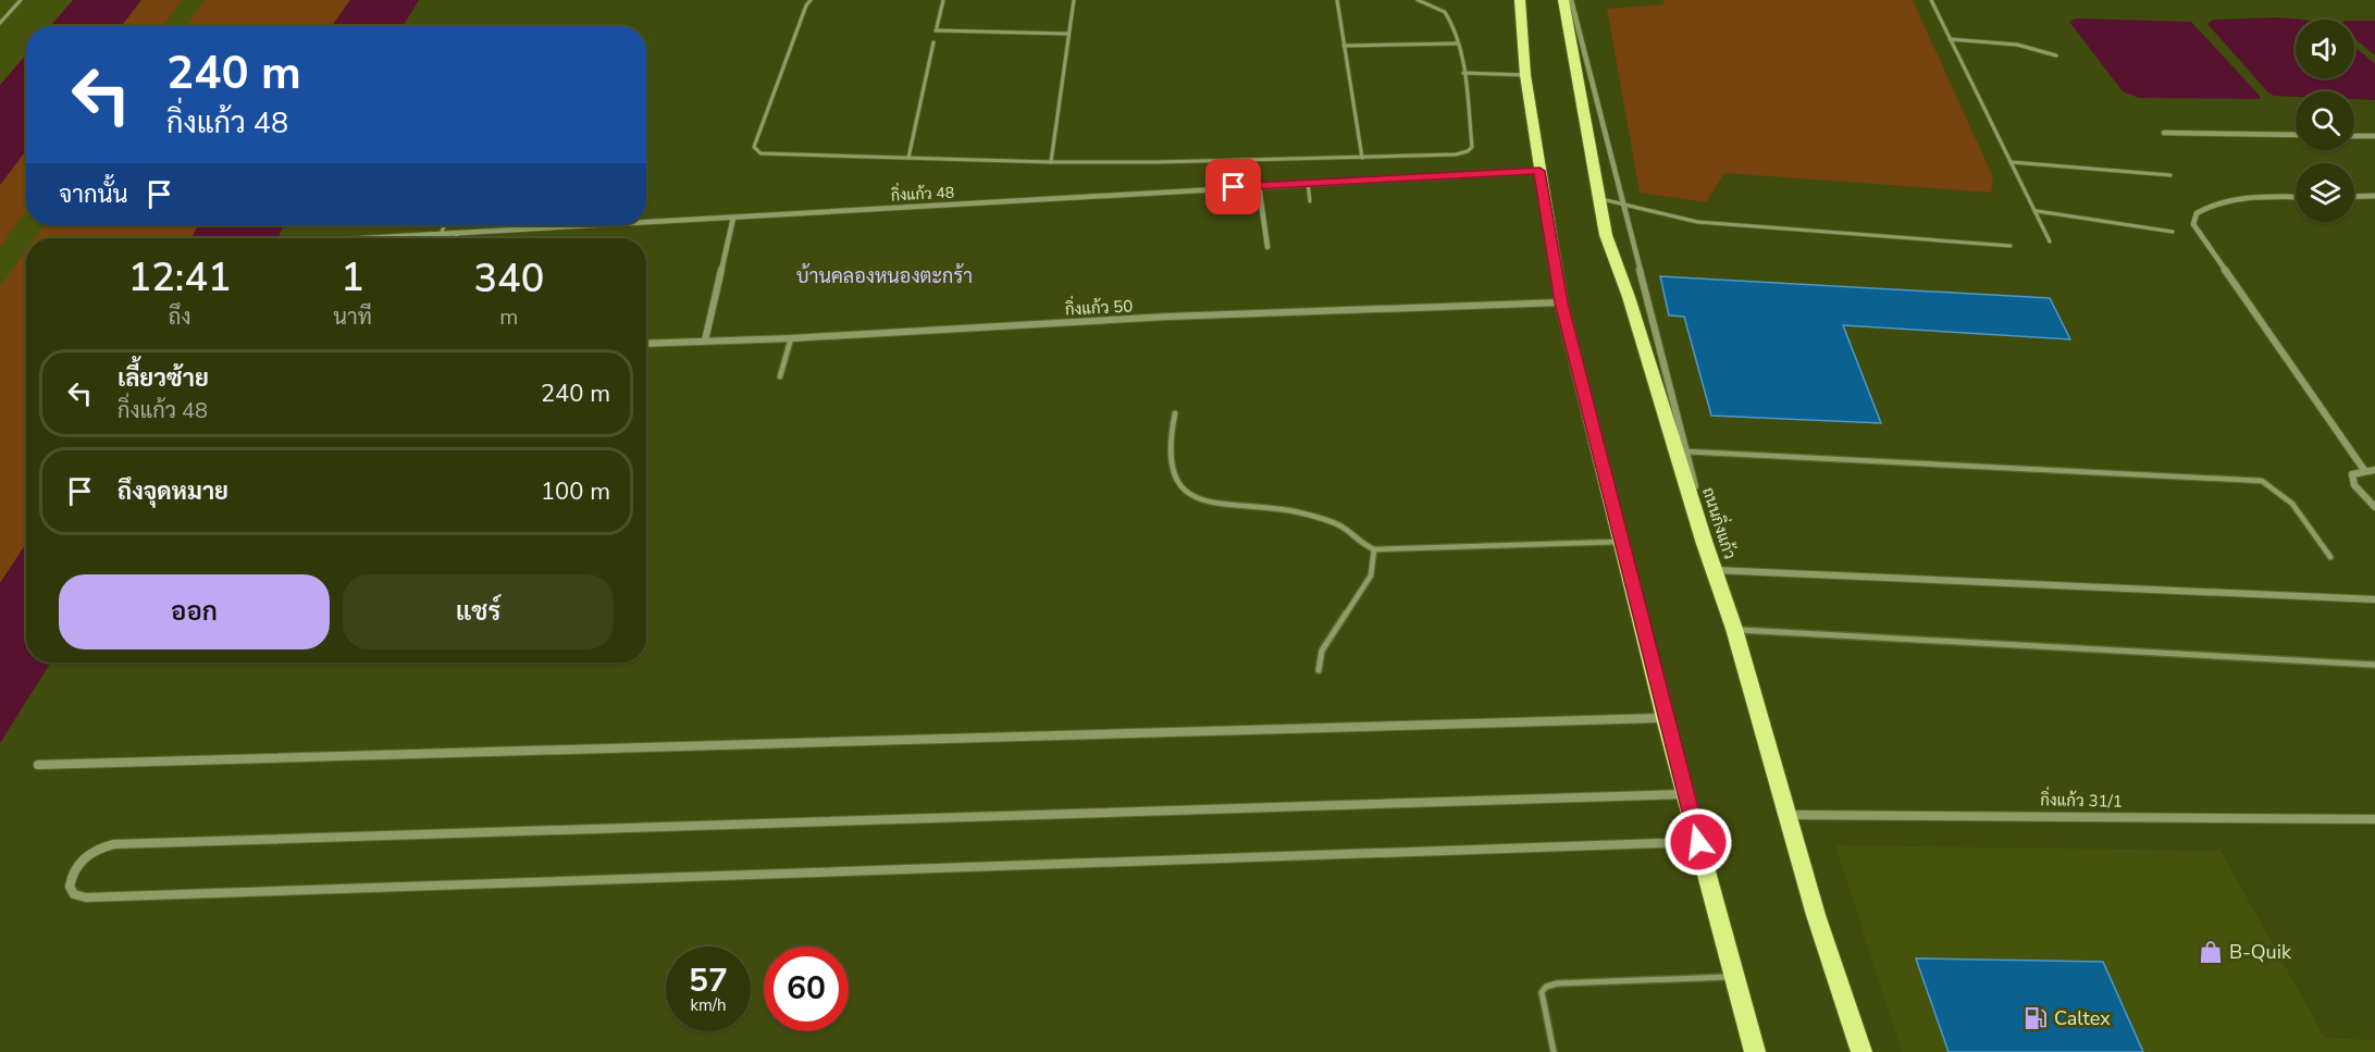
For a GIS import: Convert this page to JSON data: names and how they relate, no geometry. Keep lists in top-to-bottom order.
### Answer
{
  "streets": {
    "main road": ["ถนนกิ่งแก้ว"],
    "street": ["กิ่งแก้ว 48", "กิ่งแก้ว 50", "กิ่งแก้ว 31/1"]
  },
  "crossings": [
    ["ถนนกิ่งแก้ว", "กิ่งแก้ว 31/1"]
  ],
  "districts": ["บ้านคลองหนองตะกร้า"],
  "places": {
    "shop": ["B-Quik"],
    "fuel station": ["Caltex"]
  },
  "page": {
    "turn": ["240 m", "กิ่งแก้ว 48"],
    "then": "จากนั้น",
    "eta": [
      "12:41",
      "ถึง",
      "1",
      "นาที",
      "340",
      "m"
    ],
    "list": [
      {
        "name": "เลี้ยวซ้าย",
        "note": "กิ่งแก้ว 48",
        "value": "240 m"
      },
      {
        "name": "ถึงจุดหมาย",
        "value": "100 m"
      }
    ],
    "buttons": ["ออก", "แชร์"],
    "speed": "57 km/h",
    "limit": "60"
  }
}
